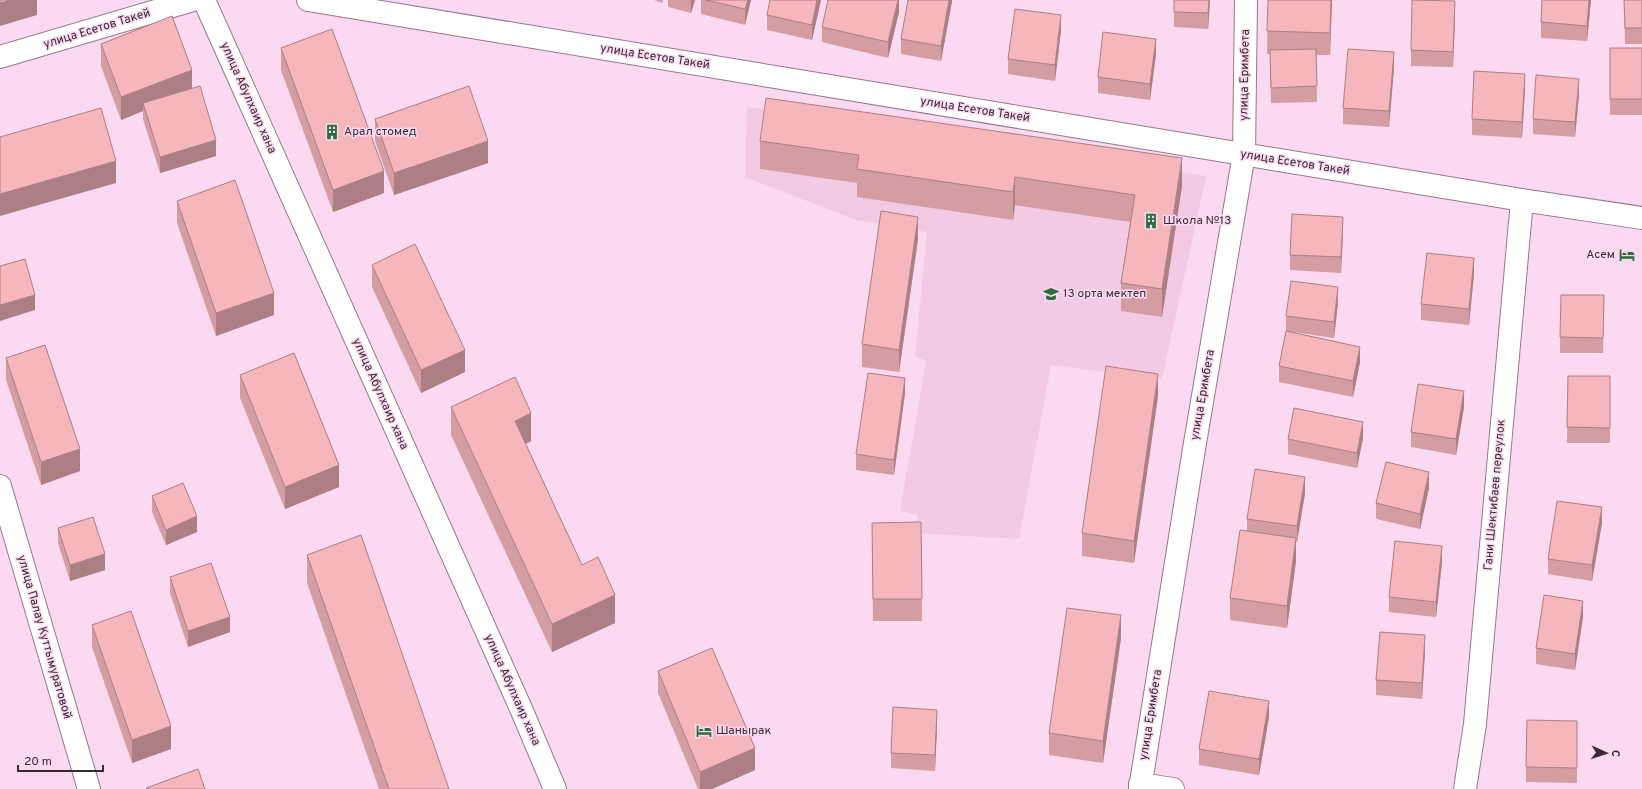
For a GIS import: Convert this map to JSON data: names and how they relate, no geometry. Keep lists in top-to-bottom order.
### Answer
{
  "streets": {
    "street": [
      "улица Есетов Такей",
      "улица Еримбета",
      "улица Абулхаир хана",
      "Гани Шектибаев переулок",
      "улица Палау Куттымуратовой"
    ]
  },
  "crossings": [
    ["улица Есетов Такей", "улица Еримбета"],
    ["улица Есетов Такей", "Гани Шектибаев переулок"]
  ],
  "places": {
    "building": ["Арал стомед", "Школа №13"],
    "hotel": ["Асем", "Шанырак"],
    "school or university": ["13 орта мектеп"]
  },
  "scale_bar": "20 m",
  "north": "right"
}
